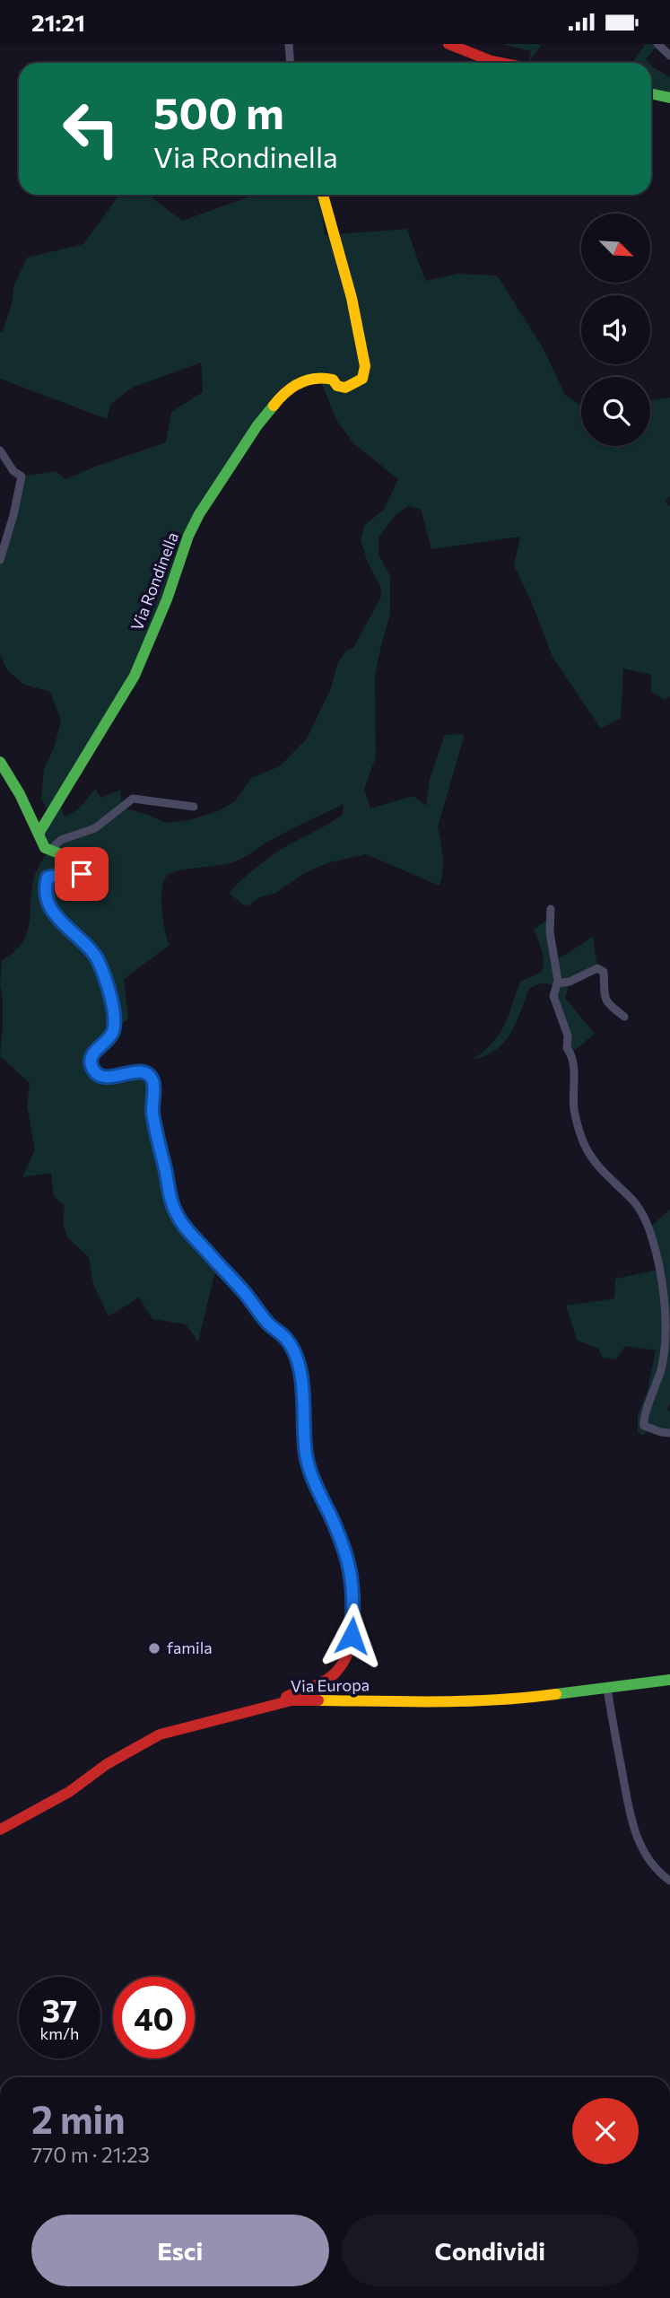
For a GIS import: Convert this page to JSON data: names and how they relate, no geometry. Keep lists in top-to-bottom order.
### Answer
{
  "streets": {
    "street": ["Via Rondinella", "Via Europa"]
  },
  "places": ["famila"],
  "north": "bottom right",
  "page": {
    "status": "21:21",
    "turn": ["500 m", "Via Rondinella"],
    "speed": "37 km/h",
    "limit": "40",
    "heading": ["2 min", "770 m · 21:23"],
    "buttons": ["Esci", "Condividi"]
  }
}
